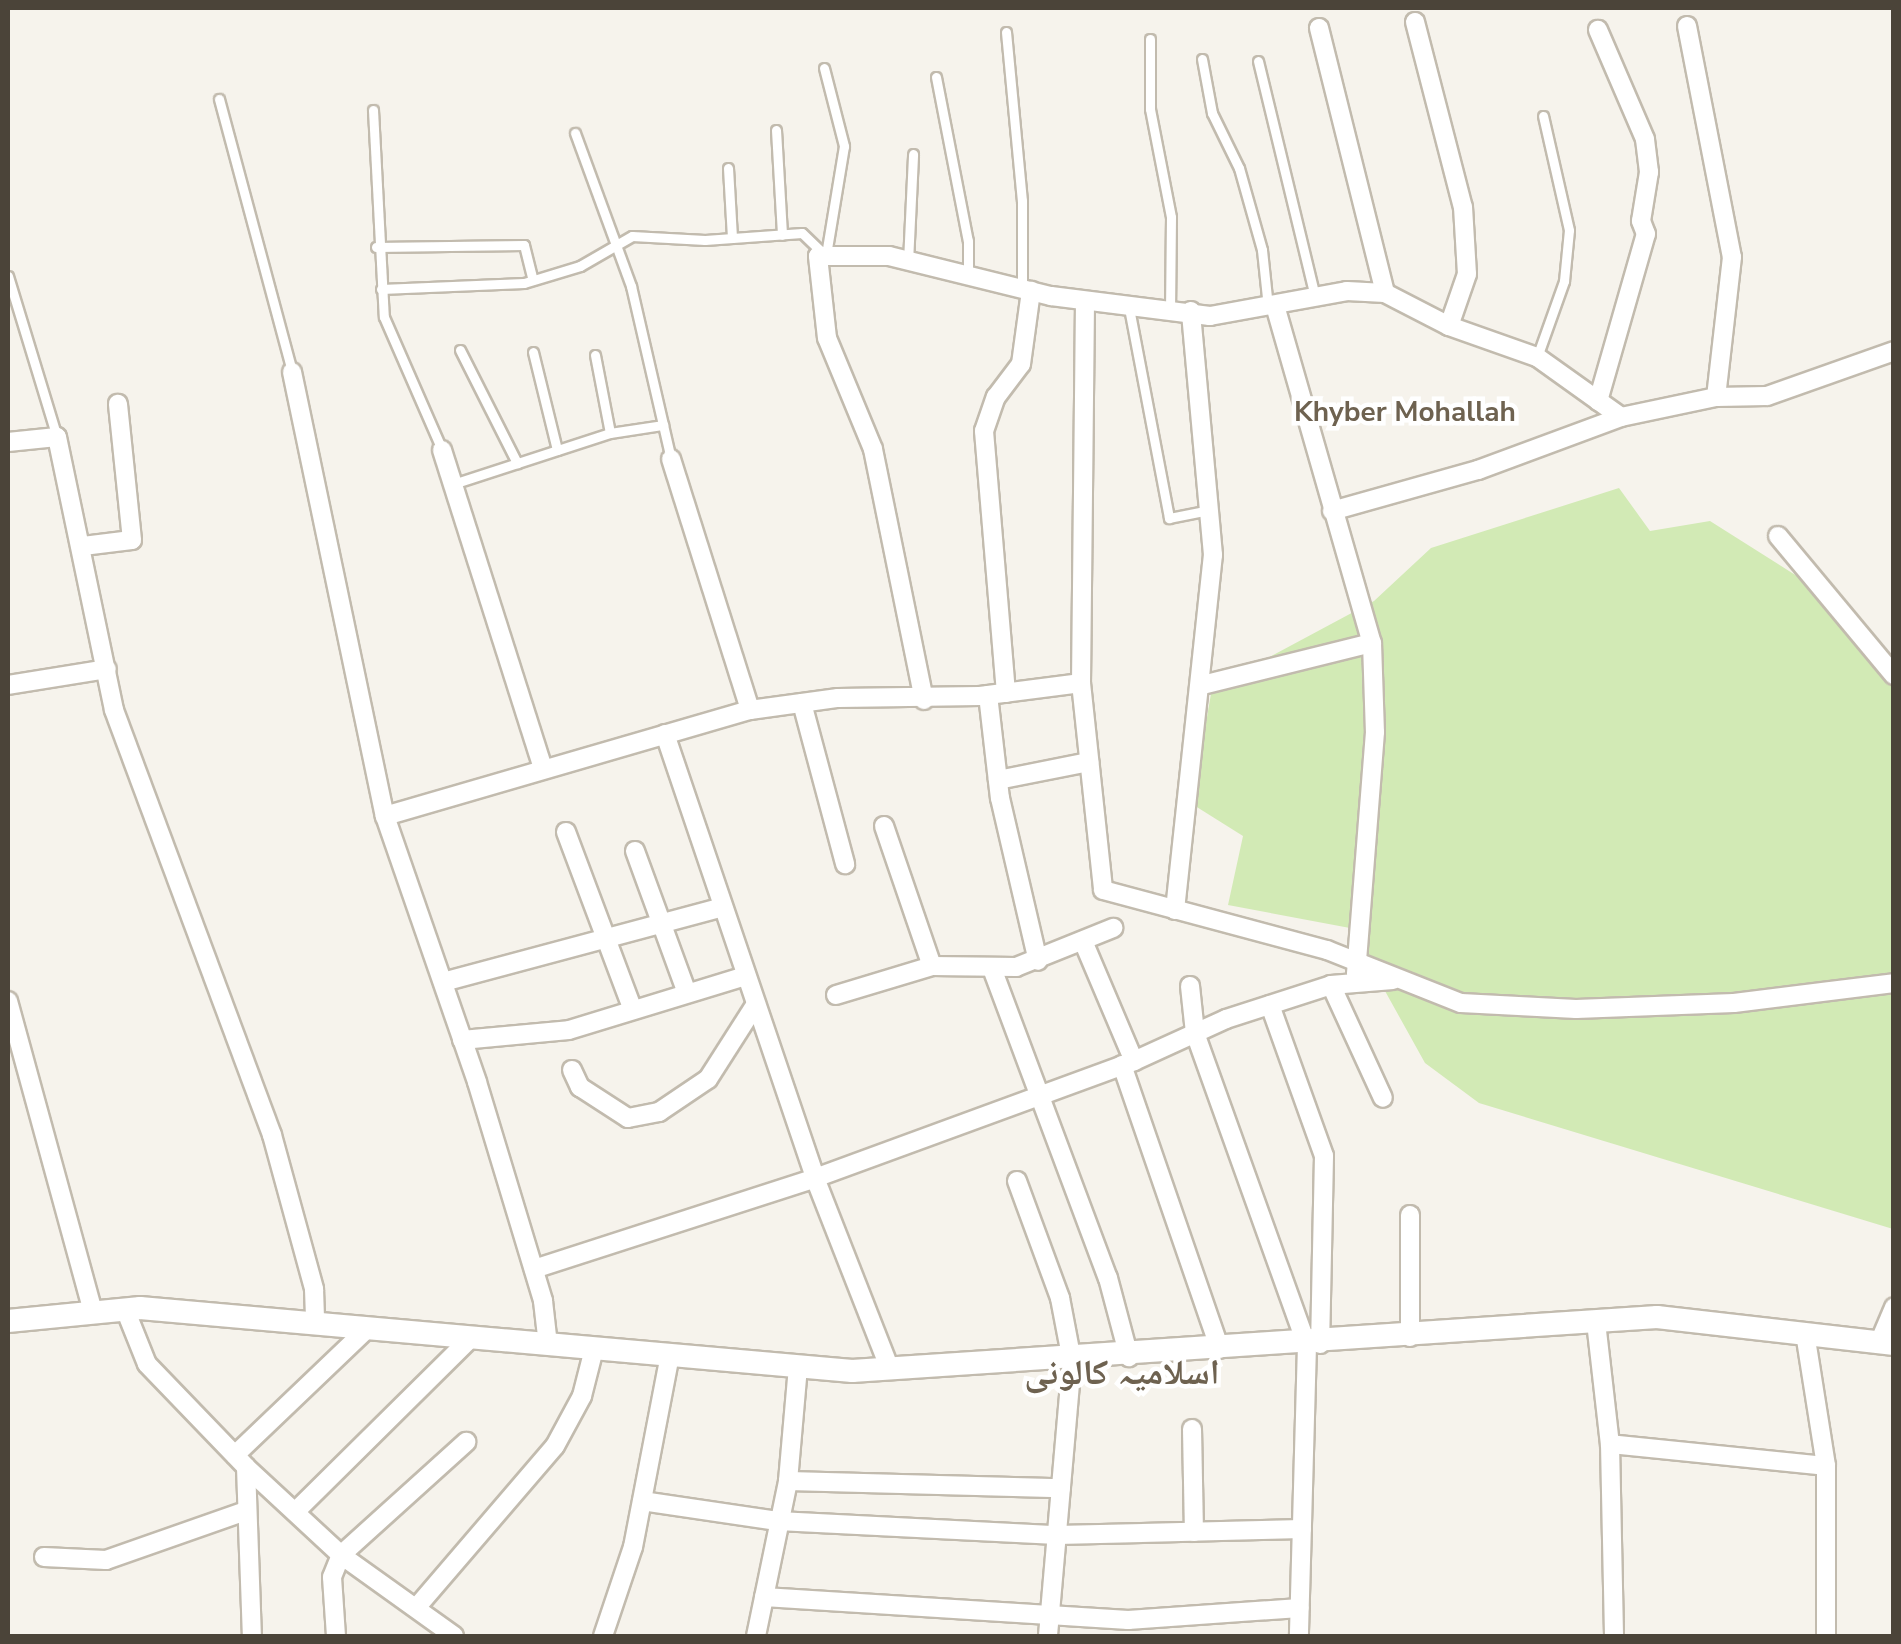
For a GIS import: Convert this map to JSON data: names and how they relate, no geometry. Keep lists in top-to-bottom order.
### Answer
{
  "districts": ["Khyber Mohallah", "اسلامیہ کالونی"]
}
